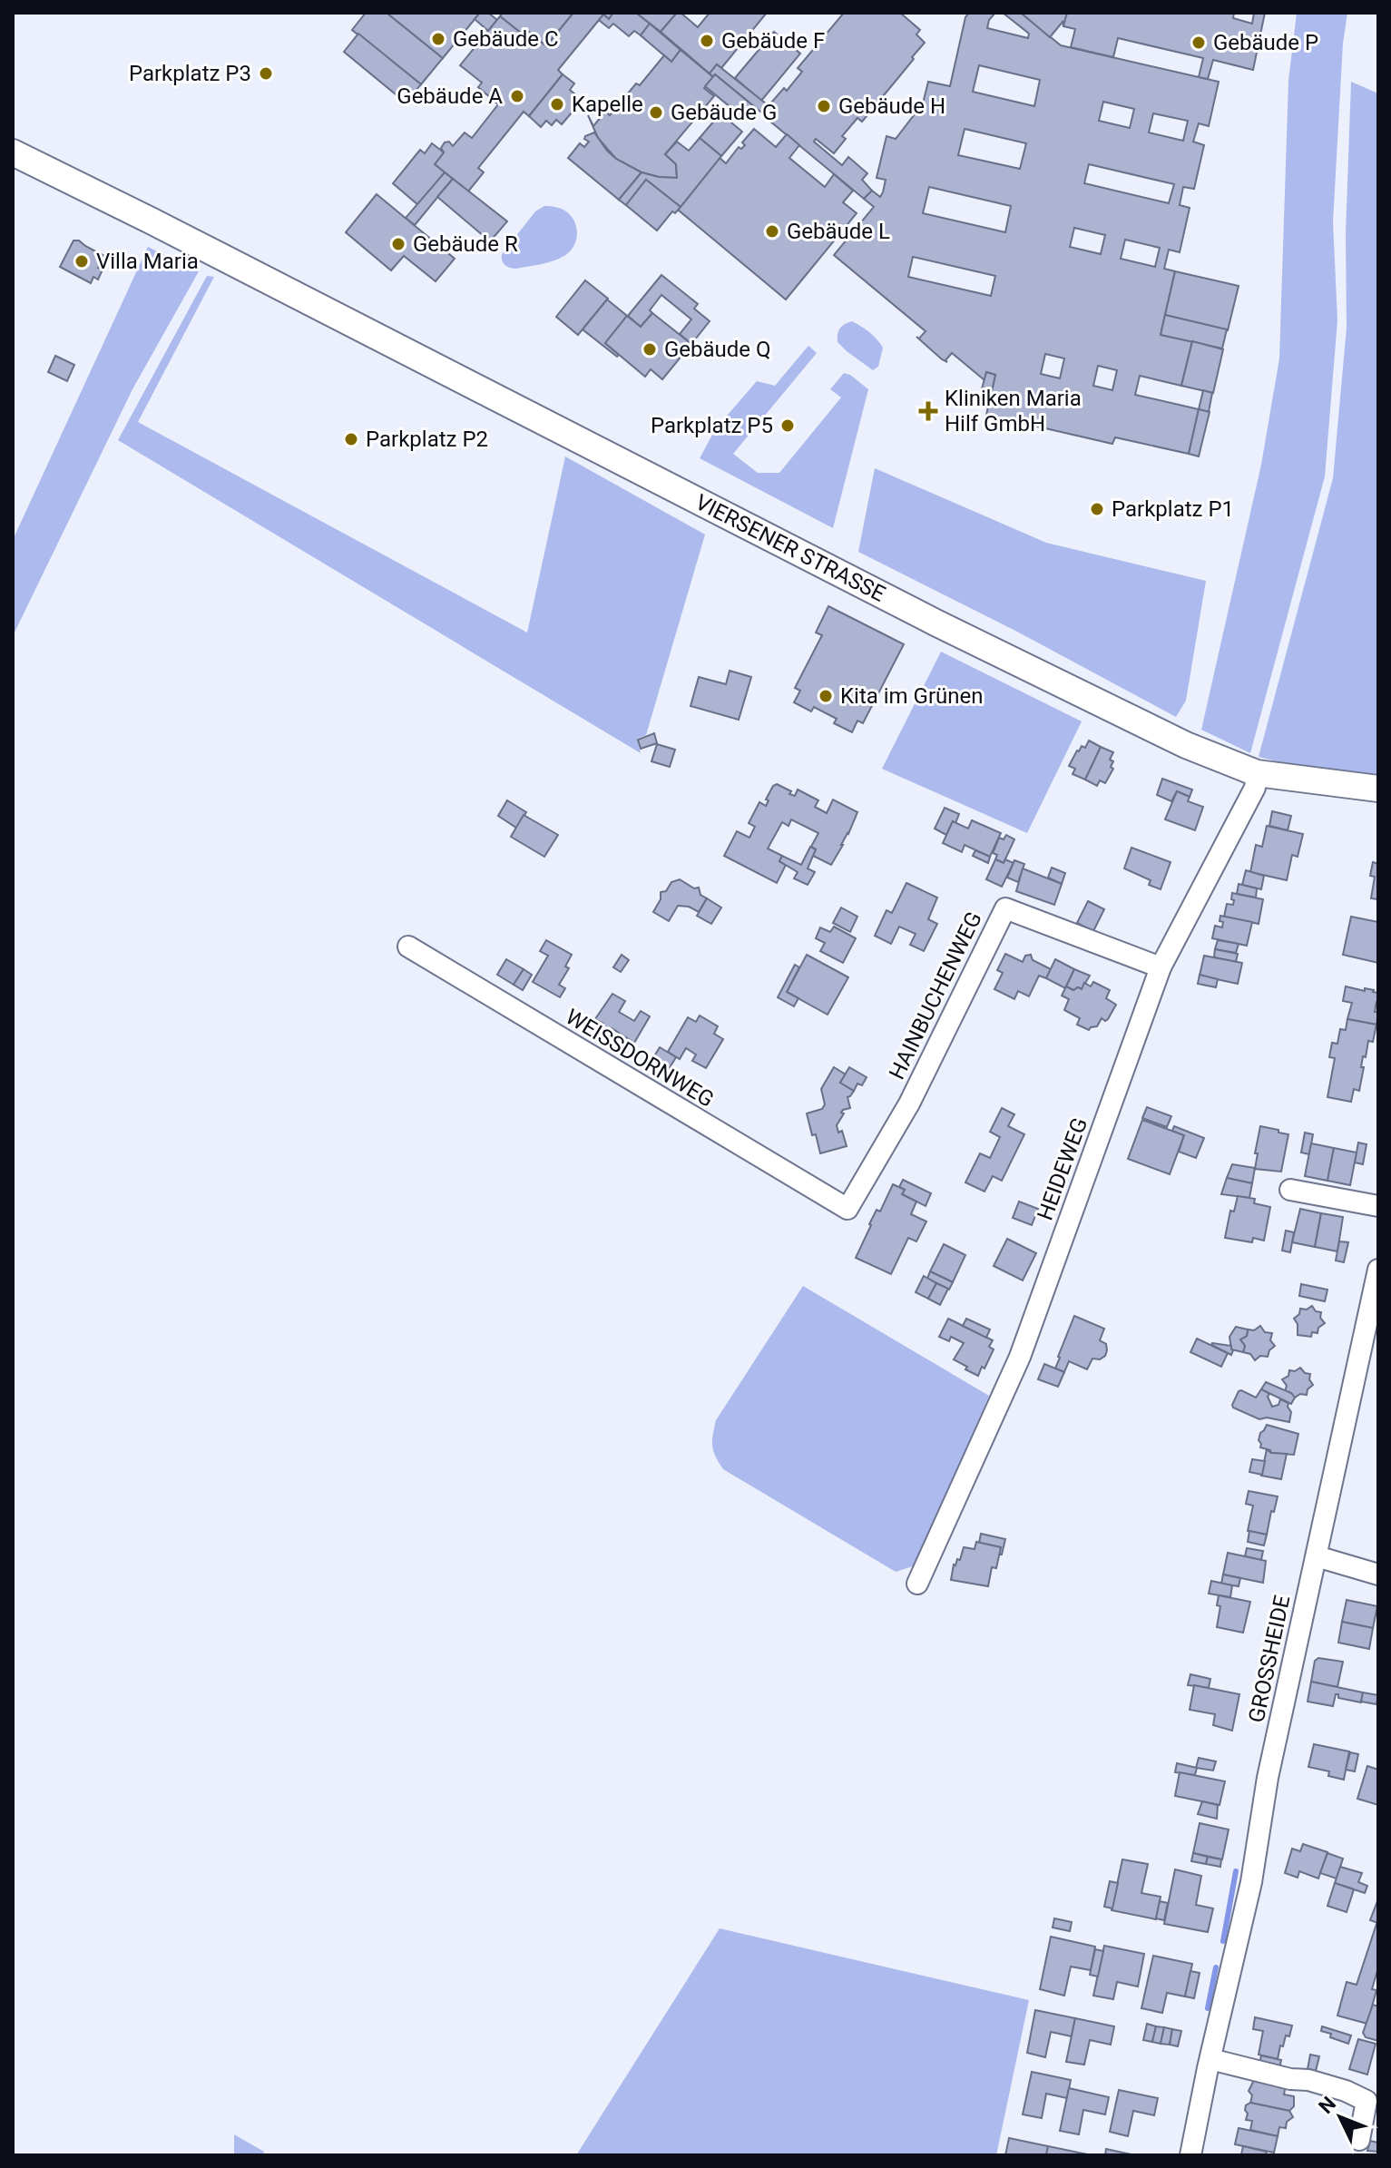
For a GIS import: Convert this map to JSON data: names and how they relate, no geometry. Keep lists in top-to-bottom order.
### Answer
{
  "streets": {
    "main road": ["VIERSENER STRASSE"],
    "street": [
      "HAINBUCHENWEG",
      "WEISSDORNWEG",
      "HEIDEWEG",
      "GROSSHEIDE"
    ]
  },
  "crossings": [
    ["VIERSENER STRASSE", "HEIDEWEG"],
    ["HAINBUCHENWEG", "WEISSDORNWEG"],
    ["HAINBUCHENWEG", "HEIDEWEG"]
  ],
  "places": {
    "other": [
      "Gebäude C",
      "Gebäude F",
      "Gebäude P",
      "Parkplatz P3",
      "Gebäude A",
      "Kapelle",
      "Gebäude H",
      "Gebäude G",
      "Gebäude L",
      "Gebäude R",
      "Villa Maria",
      "Gebäude Q",
      "Parkplatz P5",
      "Parkplatz P2",
      "Parkplatz P1",
      "Kita im Grünen"
    ],
    "health": ["Kliniken Maria Hilf GmbH"]
  },
  "north": "top left"
}
